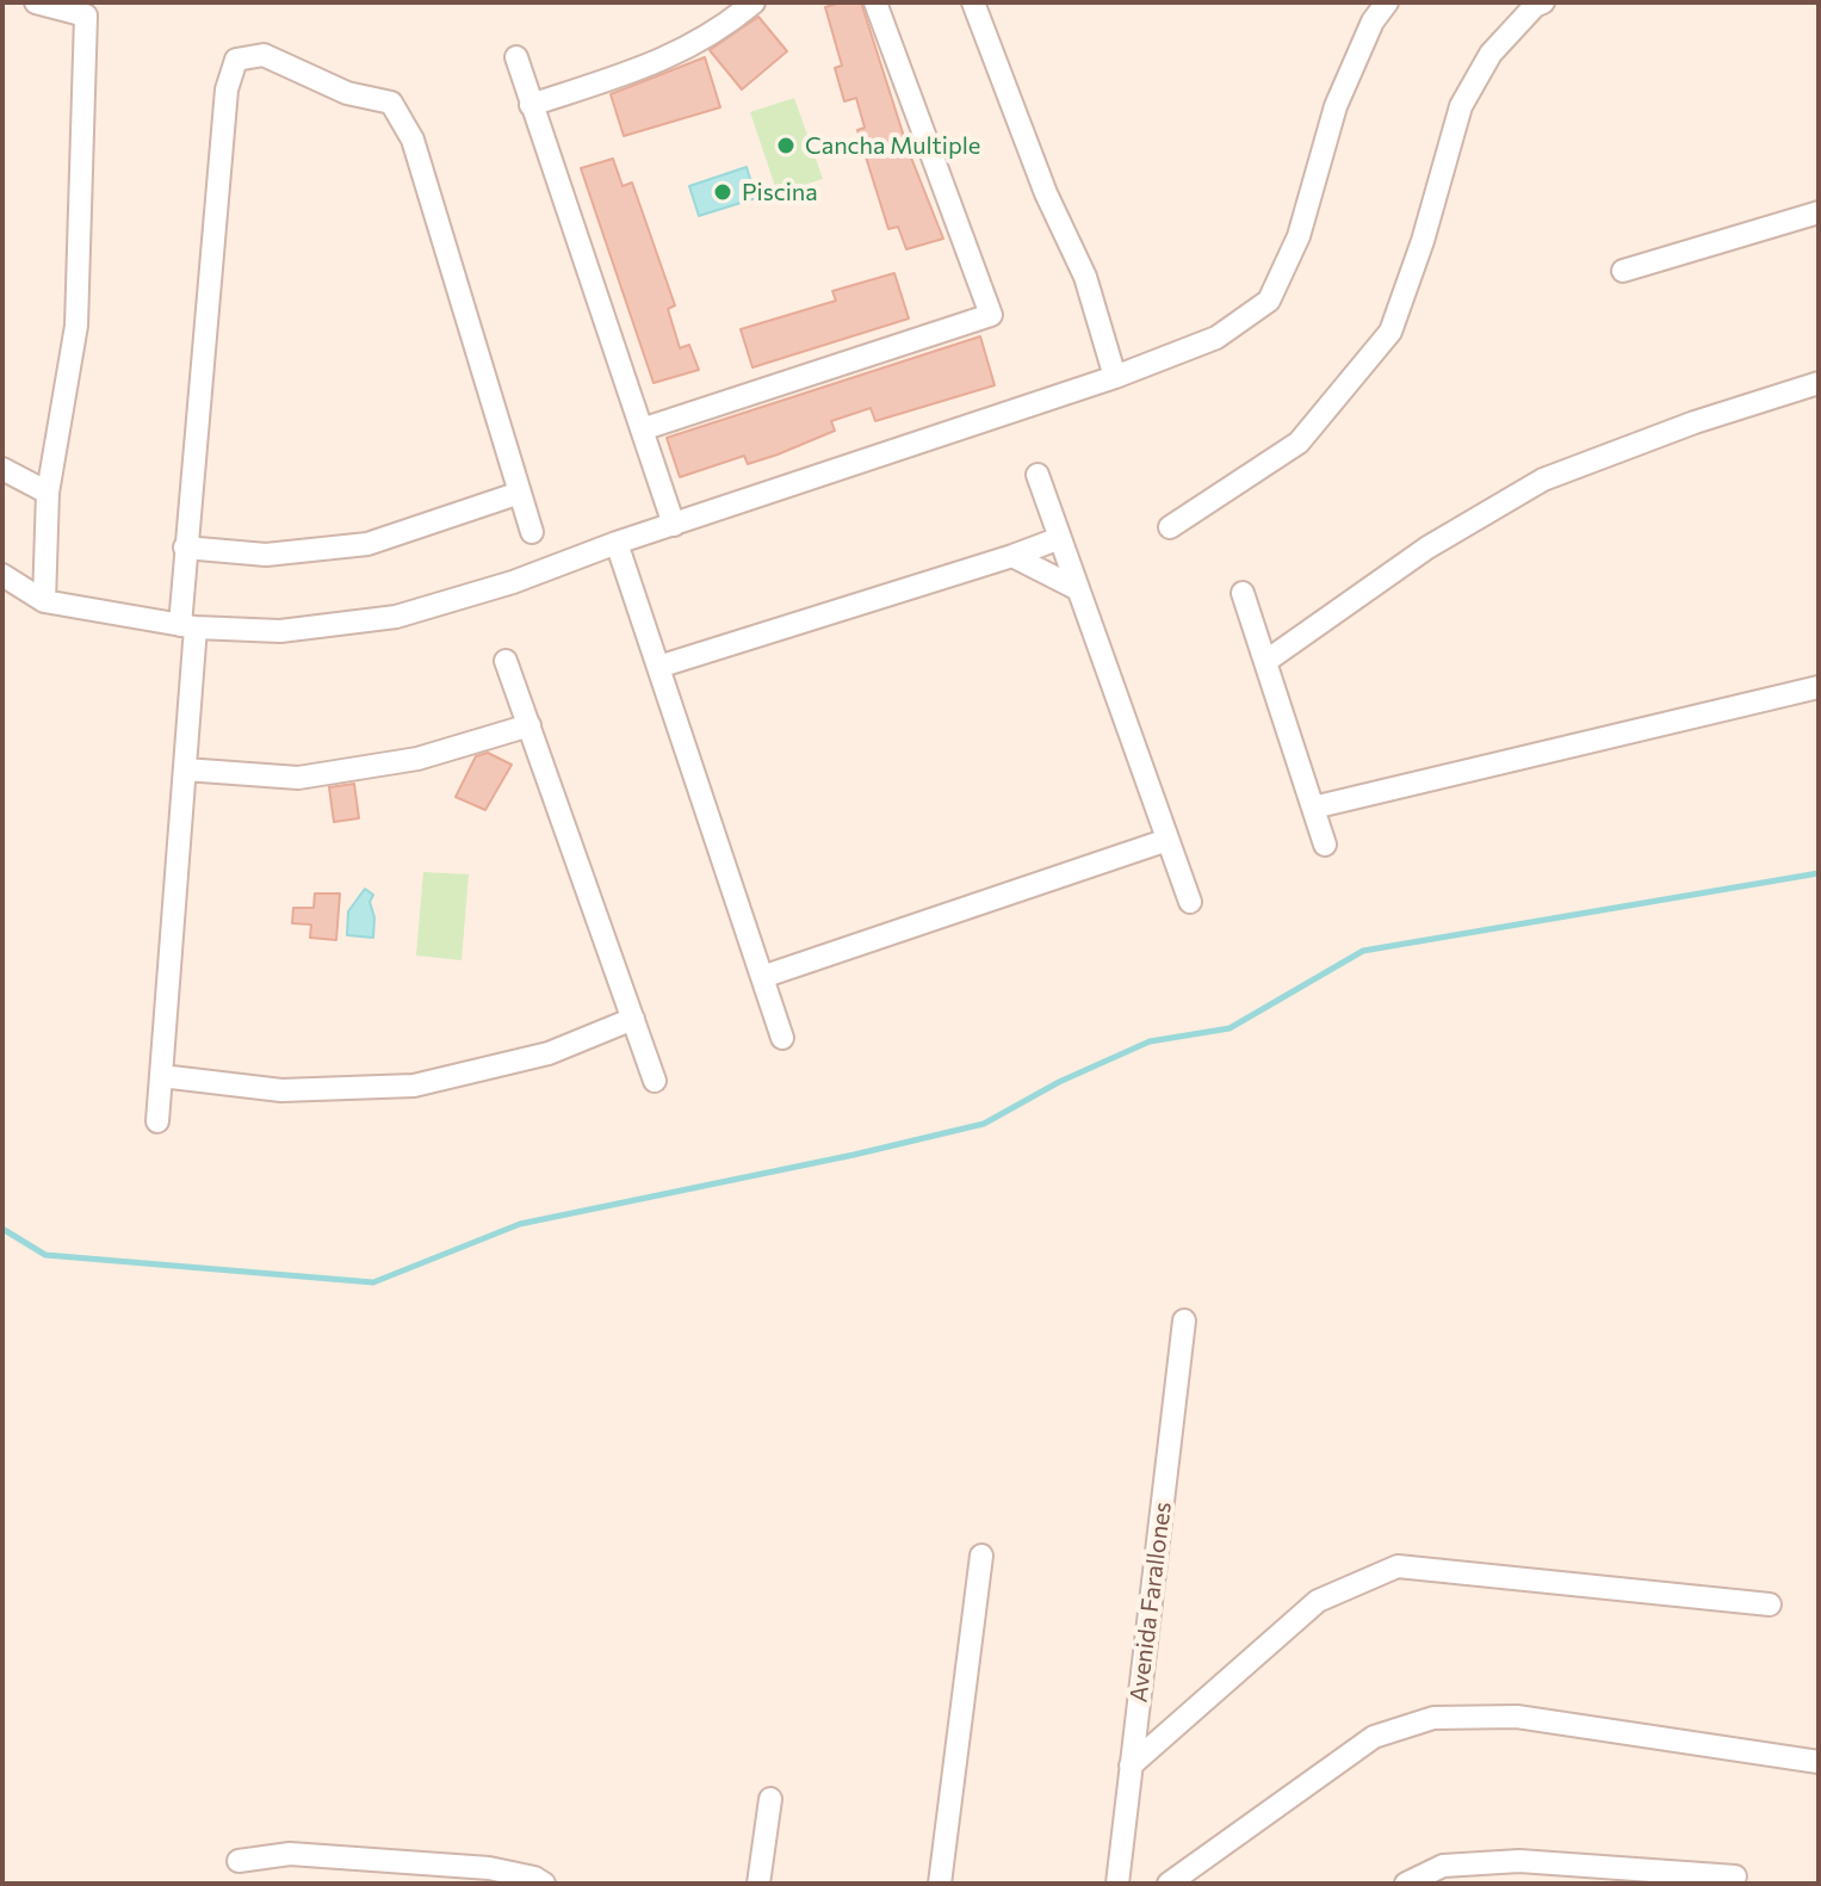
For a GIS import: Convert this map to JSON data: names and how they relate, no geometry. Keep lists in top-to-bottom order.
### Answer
{
  "streets": {
    "street": ["Avenida Farallones"]
  },
  "places": ["Cancha Multiple", "Piscina"]
}
